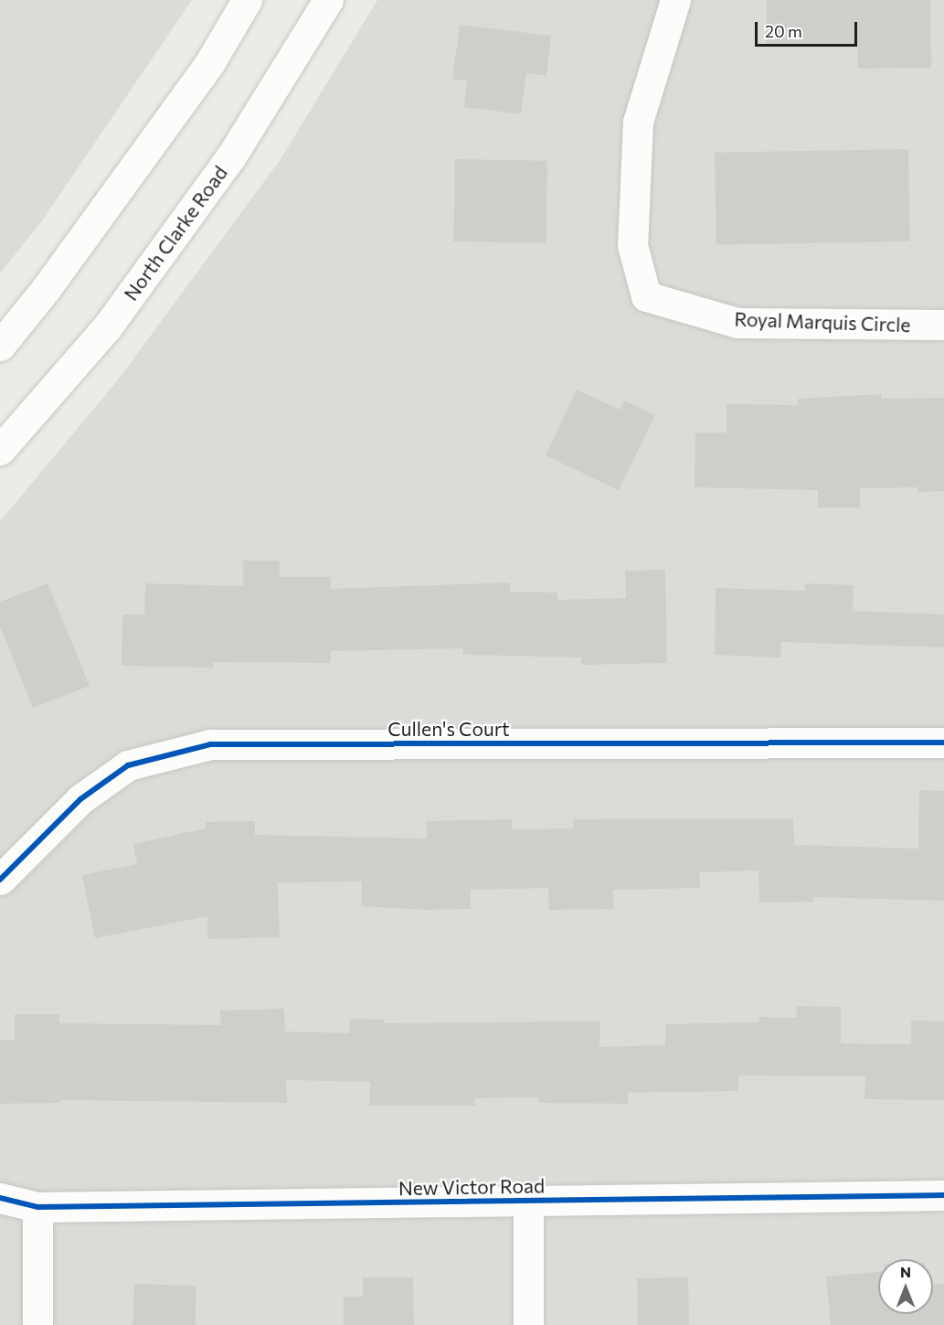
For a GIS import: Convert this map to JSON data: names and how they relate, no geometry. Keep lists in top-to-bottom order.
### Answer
{
  "streets": {
    "street": [
      "North Clarke Road",
      "Royal Marquis Circle",
      "Cullen's Court",
      "New Victor Road"
    ]
  },
  "scale_bar": "20 m",
  "north": "top"
}
